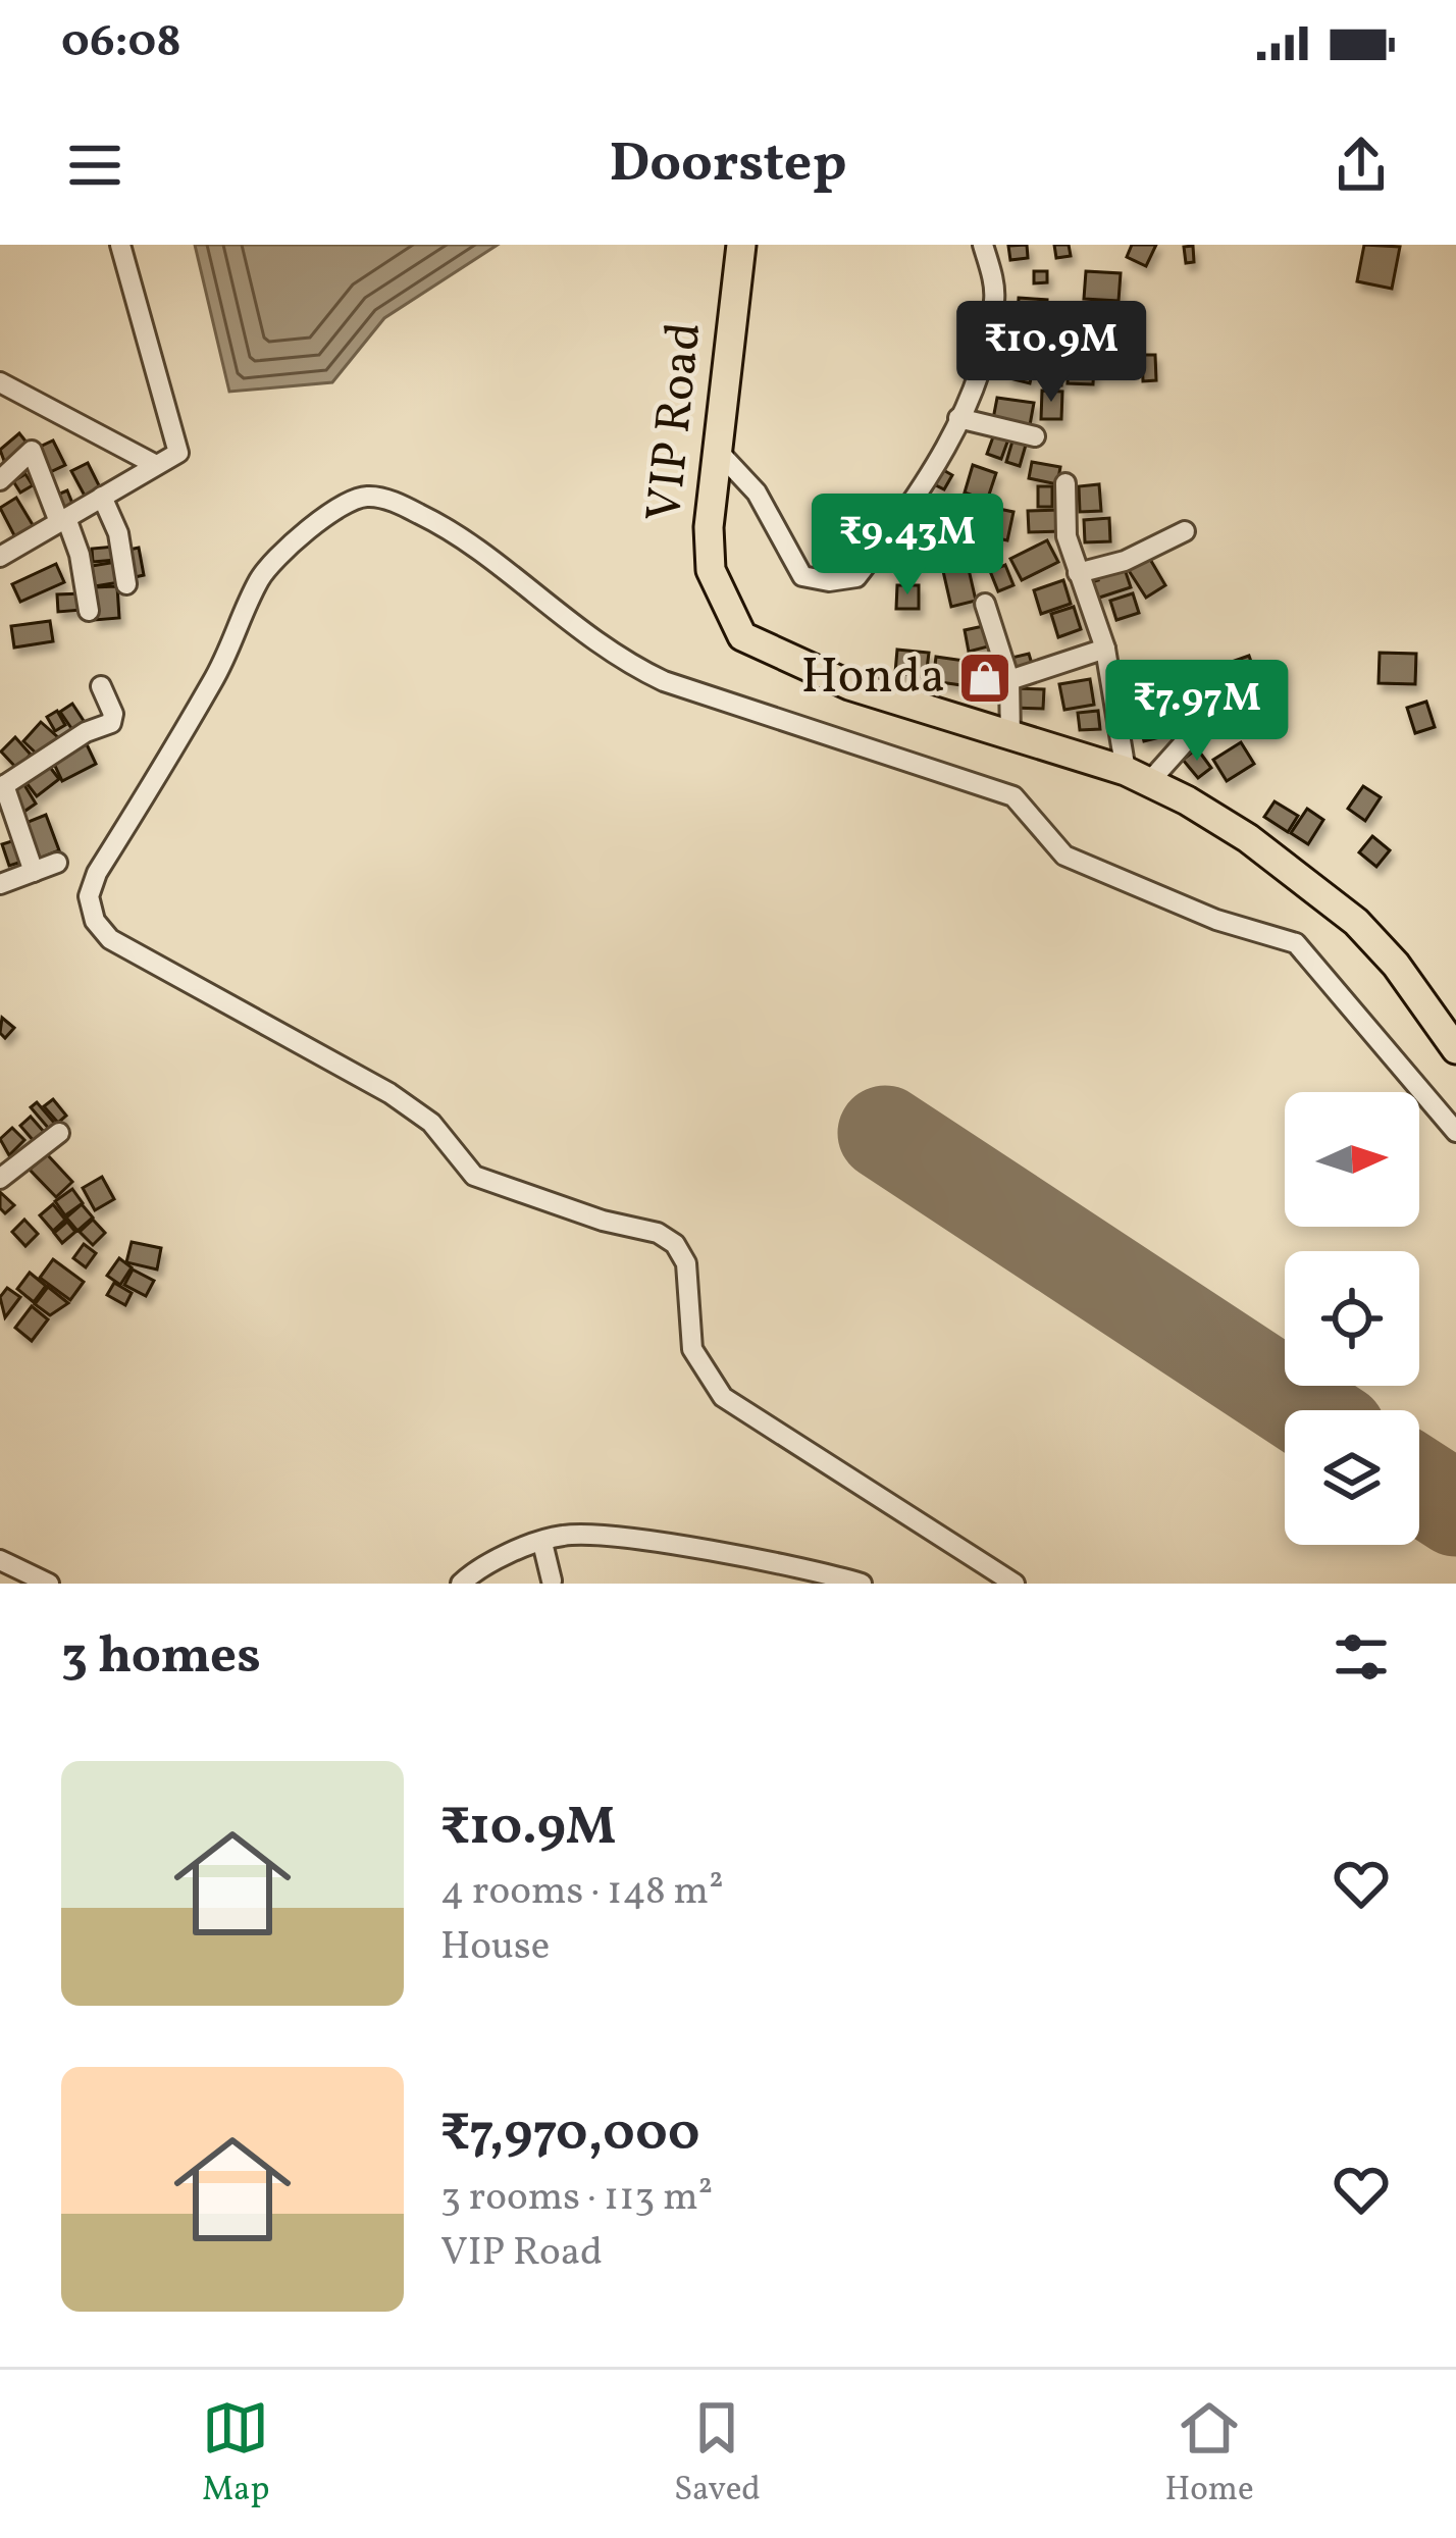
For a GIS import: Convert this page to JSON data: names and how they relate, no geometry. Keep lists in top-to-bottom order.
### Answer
{
  "streets": {
    "highway": ["VIP Road"]
  },
  "places": {
    "shop": ["Honda"]
  },
  "north": "right",
  "page": {
    "status": "06:08",
    "header": "Doorstep",
    "price": ["₹10.9M", "₹9.43M", "₹7.97M"],
    "heading": "3 homes",
    "list": [
      {
        "name": "₹10.9M",
        "note": "4 rooms · 148 m² · House"
      },
      {
        "name": "₹7,970,000",
        "note": "3 rooms · 113 m² · VIP Road"
      }
    ],
    "tabs": ["Map", "Saved", "Home"]
  }
}
